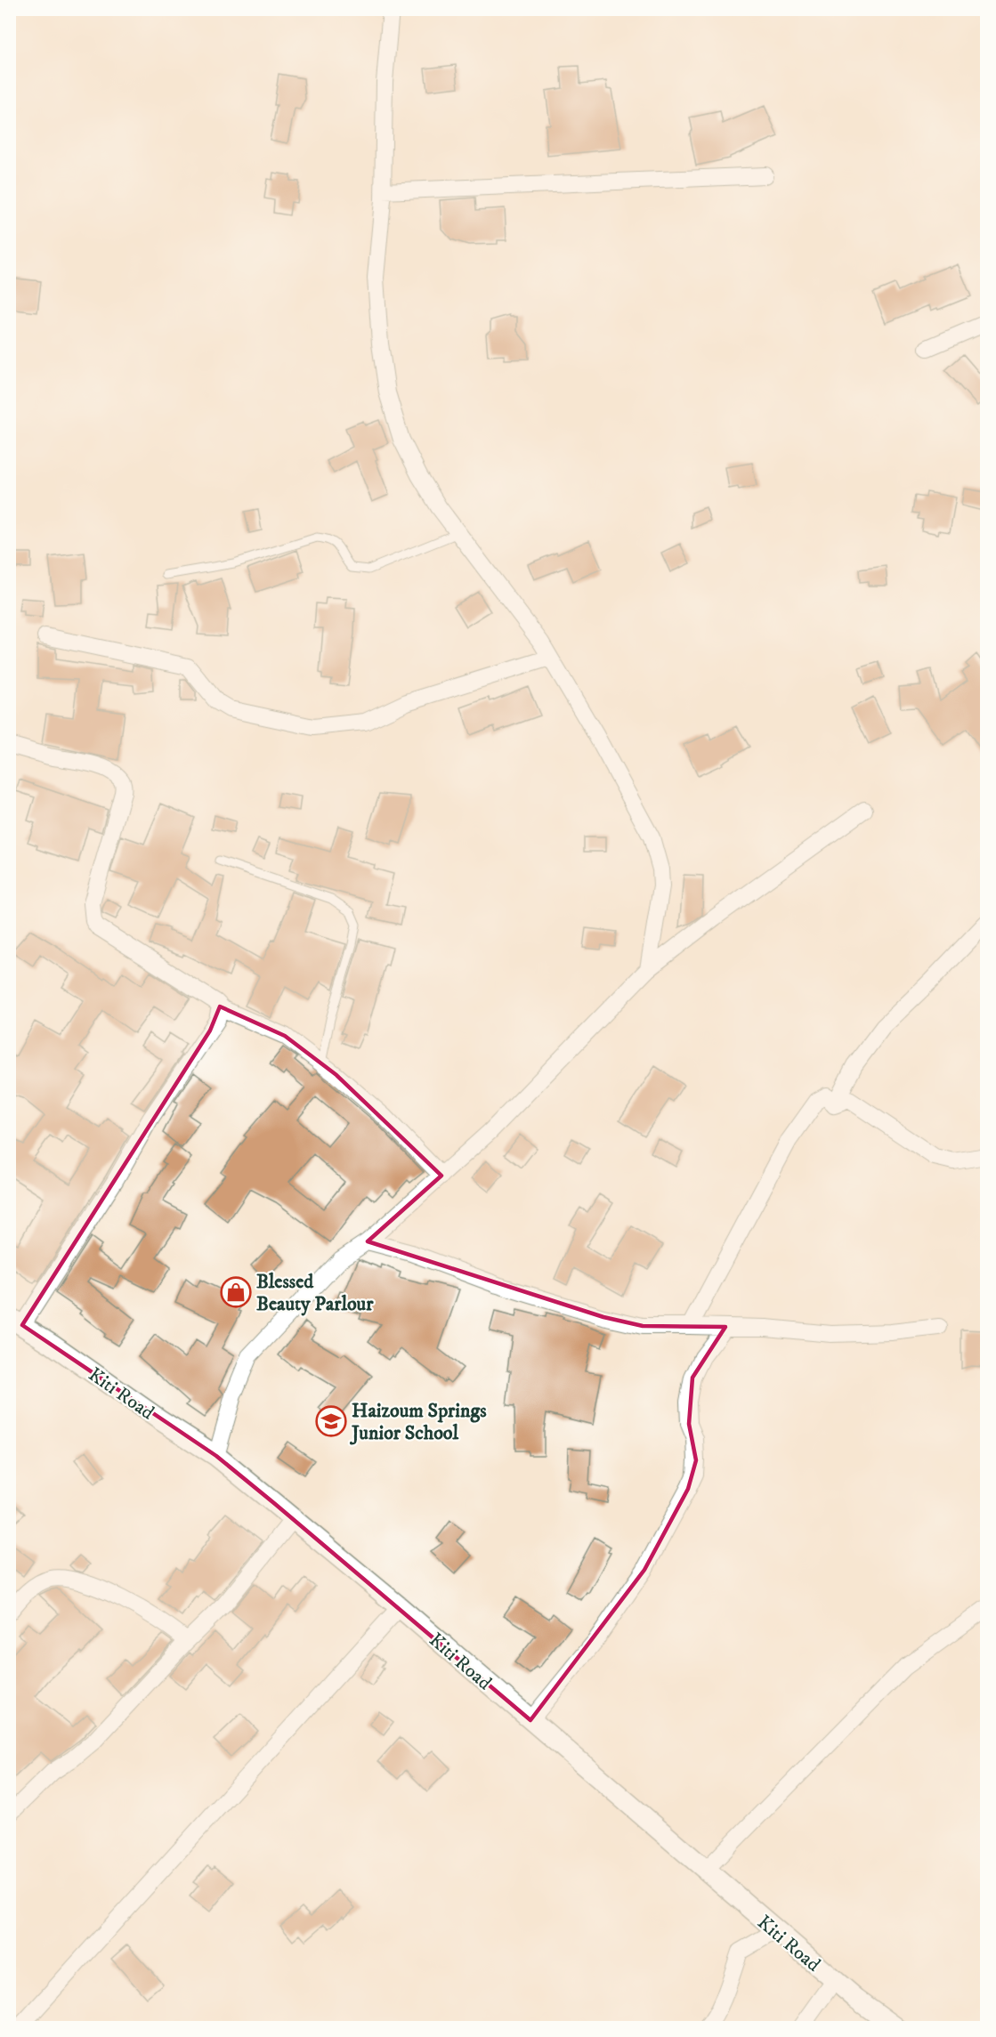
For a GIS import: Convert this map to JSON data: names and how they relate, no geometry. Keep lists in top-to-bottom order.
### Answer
{
  "streets": {
    "street": ["Kiti Road"]
  },
  "places": {
    "shop": ["Blessed Beauty Parlour"],
    "school or university": ["Haizoum Springs Junior School"]
  }
}
